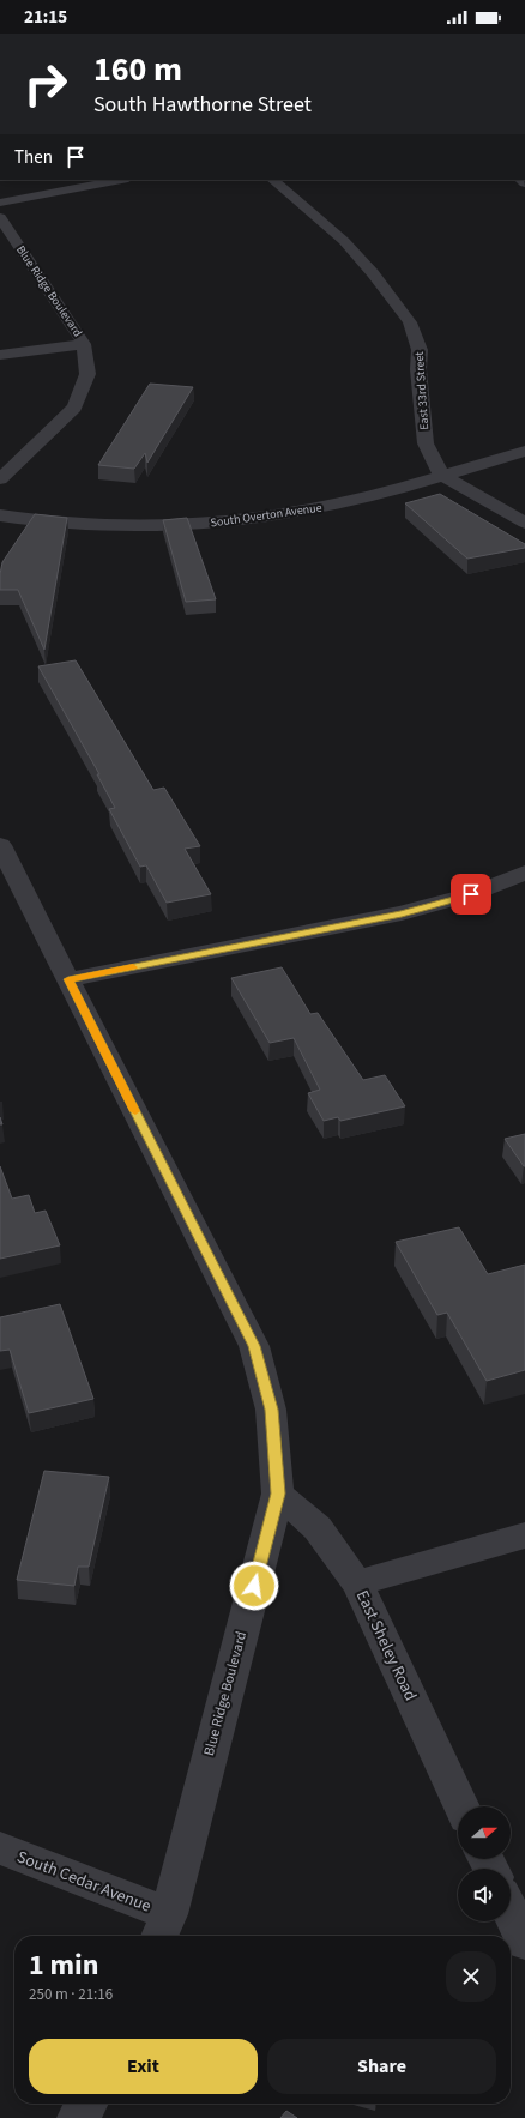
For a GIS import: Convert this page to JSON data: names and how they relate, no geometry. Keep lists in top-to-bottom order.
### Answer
{
  "streets": {
    "street": [
      "Blue Ridge Boulevard",
      "East 33rd Street",
      "South Overton Avenue",
      "East Sheley Road",
      "South Cedar Avenue"
    ]
  },
  "crossings": [
    ["Blue Ridge Boulevard", "East Sheley Road"],
    ["Blue Ridge Boulevard", "South Cedar Avenue"],
    ["East 33rd Street", "South Overton Avenue"]
  ],
  "north": "right",
  "page": {
    "status": "21:15",
    "turn": ["160 m", "South Hawthorne Street"],
    "then": "Then",
    "heading": ["1 min", "250 m · 21:16"],
    "buttons": ["Exit", "Share"]
  }
}
